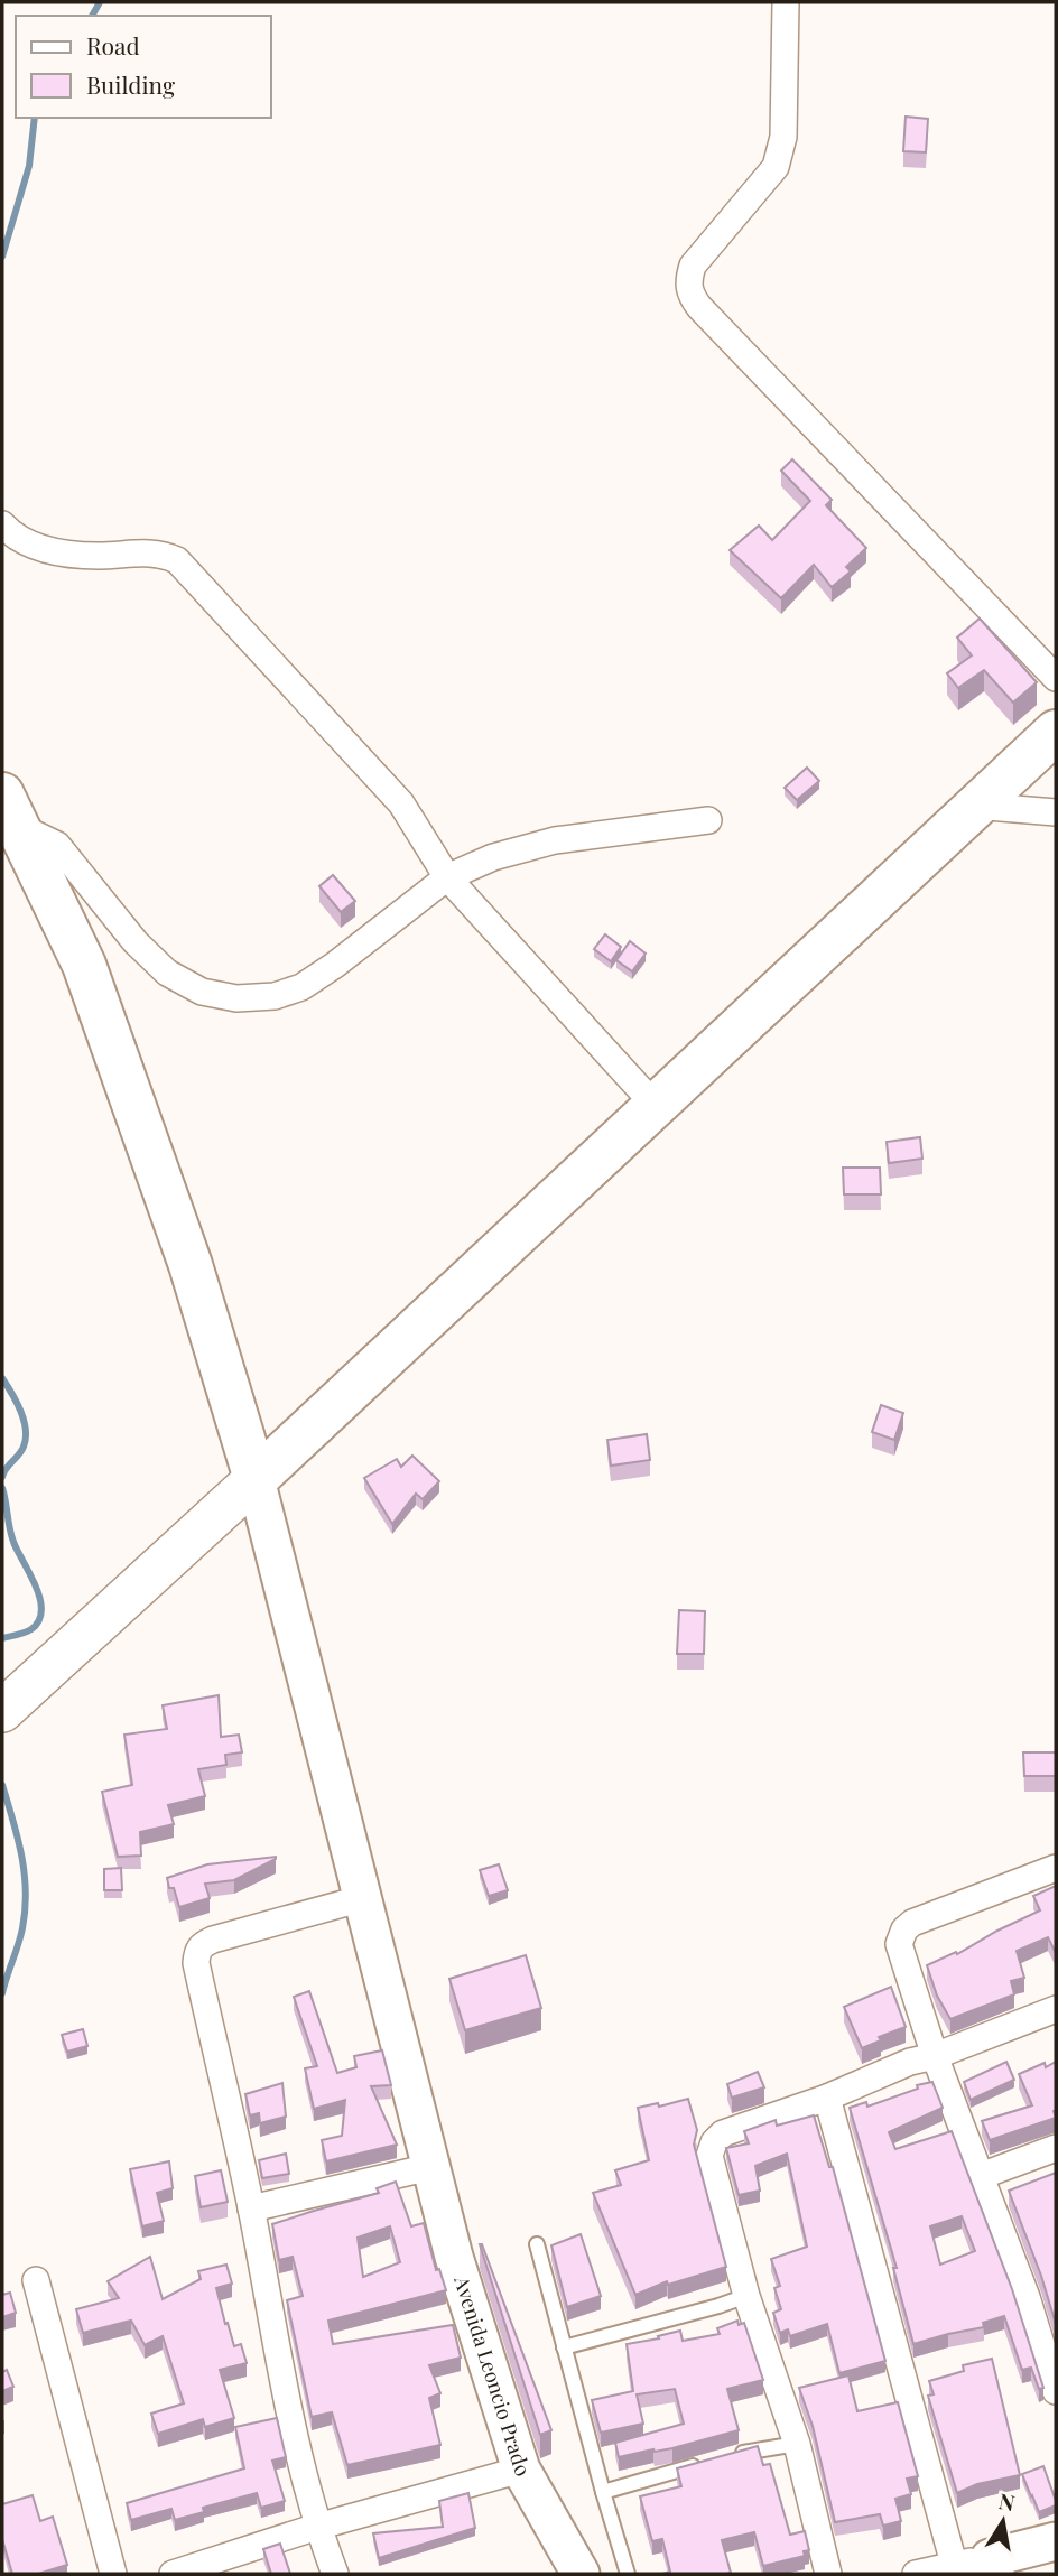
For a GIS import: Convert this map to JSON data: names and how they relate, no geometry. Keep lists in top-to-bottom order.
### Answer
{
  "streets": {
    "main road": ["Avenida Leoncio Prado"]
  },
  "legend": ["Road", "Building"],
  "north": "top"
}
